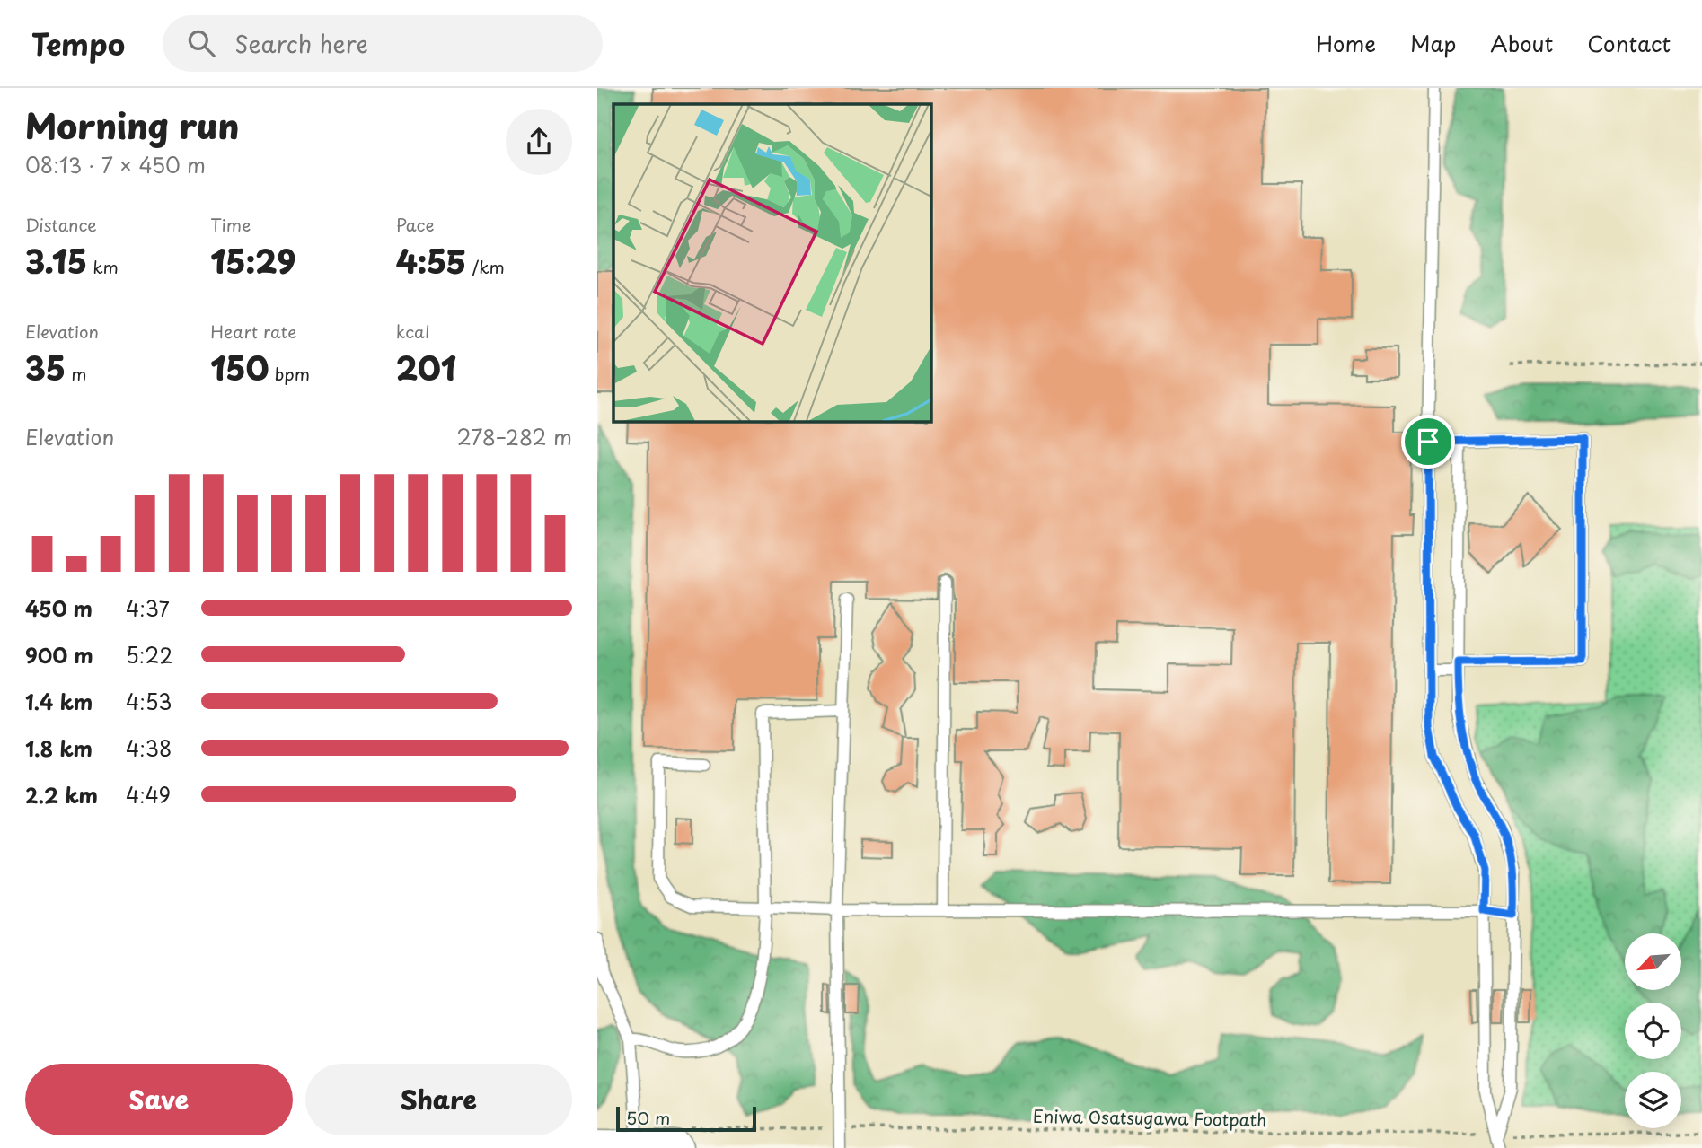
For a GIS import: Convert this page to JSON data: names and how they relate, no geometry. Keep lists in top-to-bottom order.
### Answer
{
  "streets": {
    "path": ["Eniwa Osatsugawa Footpath"]
  },
  "scale_bar": "50 m",
  "north": "bottom left",
  "page": {
    "header": "Tempo",
    "search": "Search here",
    "nav": [
      "Home",
      "Map",
      "About",
      "Contact"
    ],
    "heading": ["Morning run", "08:13 · 7 × 450 m"],
    "stats": [
      ["Distance", "3.15 km"],
      ["Time", "15:29"],
      ["Pace", "4:55 /km"],
      ["Elevation", "35 m"],
      ["Heart rate", "150 bpm"],
      ["kcal", "201"]
    ],
    "chart": ["Elevation", "278–282 m"],
    "list": [
      {
        "name": "450 m",
        "note": "4:37"
      },
      {
        "name": "900 m",
        "note": "5:22"
      },
      {
        "name": "1.4 km",
        "note": "4:53"
      },
      {
        "name": "1.8 km",
        "note": "4:38"
      },
      {
        "name": "2.2 km",
        "note": "4:49"
      }
    ],
    "buttons": ["Save", "Share"],
    "scale": "50 m"
  }
}
